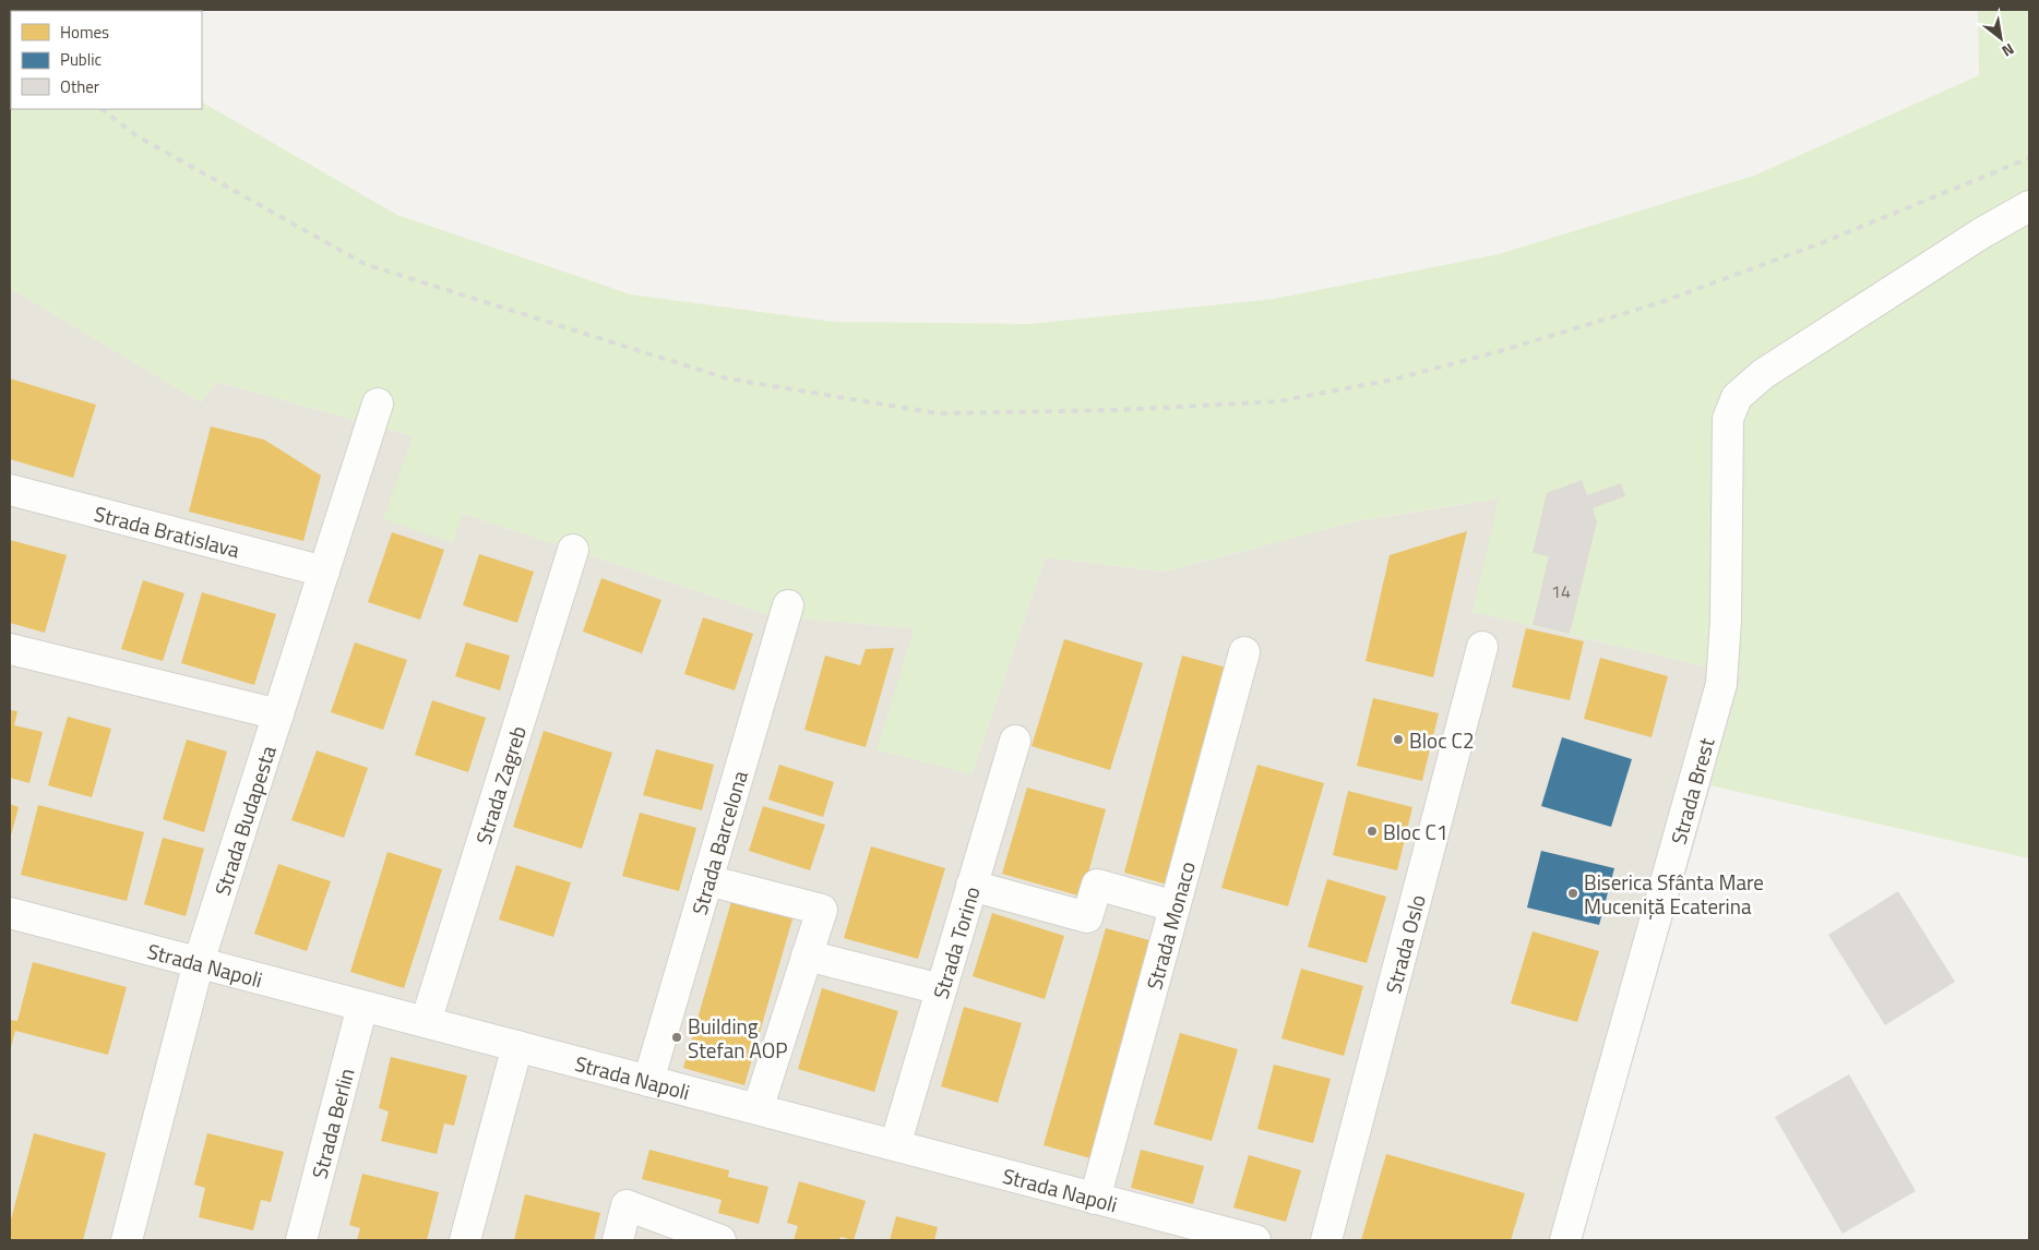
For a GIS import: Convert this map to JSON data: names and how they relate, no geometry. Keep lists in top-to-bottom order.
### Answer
{
  "streets": {
    "street": [
      "Strada Bratislava",
      "Strada Zagreb",
      "Strada Brest",
      "Strada Budapesta",
      "Strada Barcelona",
      "Strada Monaco",
      "Strada Torino",
      "Strada Oslo",
      "Strada Napoli",
      "Strada Berlin"
    ]
  },
  "crossings": [
    ["Strada Bratislava", "Strada Budapesta"],
    ["Strada Zagreb", "Strada Napoli"],
    ["Strada Budapesta", "Strada Napoli"],
    ["Strada Barcelona", "Strada Napoli"],
    ["Strada Monaco", "Strada Napoli"],
    ["Strada Torino", "Strada Napoli"],
    ["Strada Napoli", "Strada Berlin"]
  ],
  "places": [
    "Bloc C2",
    "Bloc C1",
    "Biserica Sfânta Mare Muceniță Ecaterina",
    "Building Stefan AOP"
  ],
  "house_numbers": ["14"],
  "legend": ["Homes", "Public", "Other"],
  "north": "bottom right"
}
